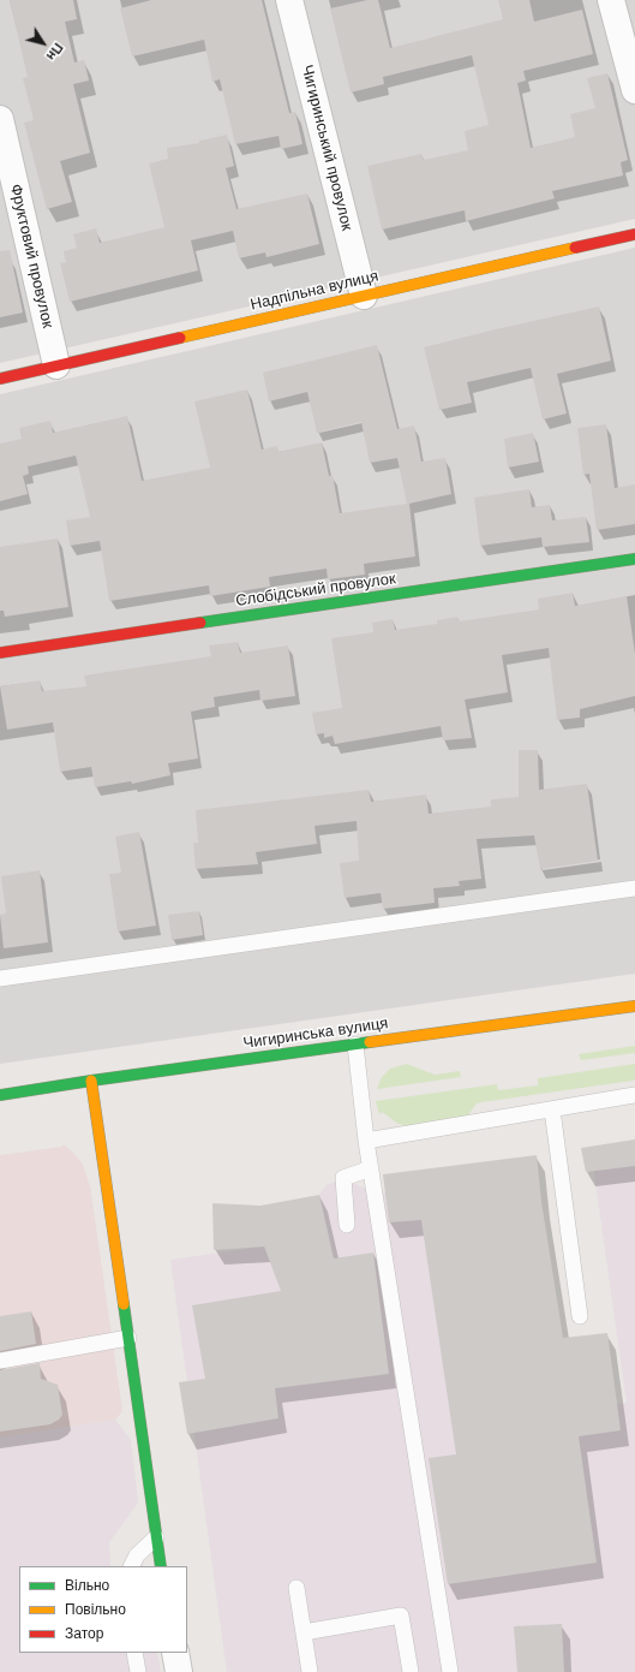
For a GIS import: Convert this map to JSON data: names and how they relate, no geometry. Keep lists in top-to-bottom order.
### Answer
{
  "streets": {
    "street": [
      "Чигиринський провулок",
      "Фруктовий провулок",
      "Надпільна вулиця",
      "Слобідський провулок",
      "Чигиринська вулиця"
    ]
  },
  "crossings": [
    ["Чигиринський провулок", "Надпільна вулиця"],
    ["Фруктовий провулок", "Надпільна вулиця"]
  ],
  "legend": ["Вільно", "Повільно", "Затор"],
  "north": "bottom right"
}
